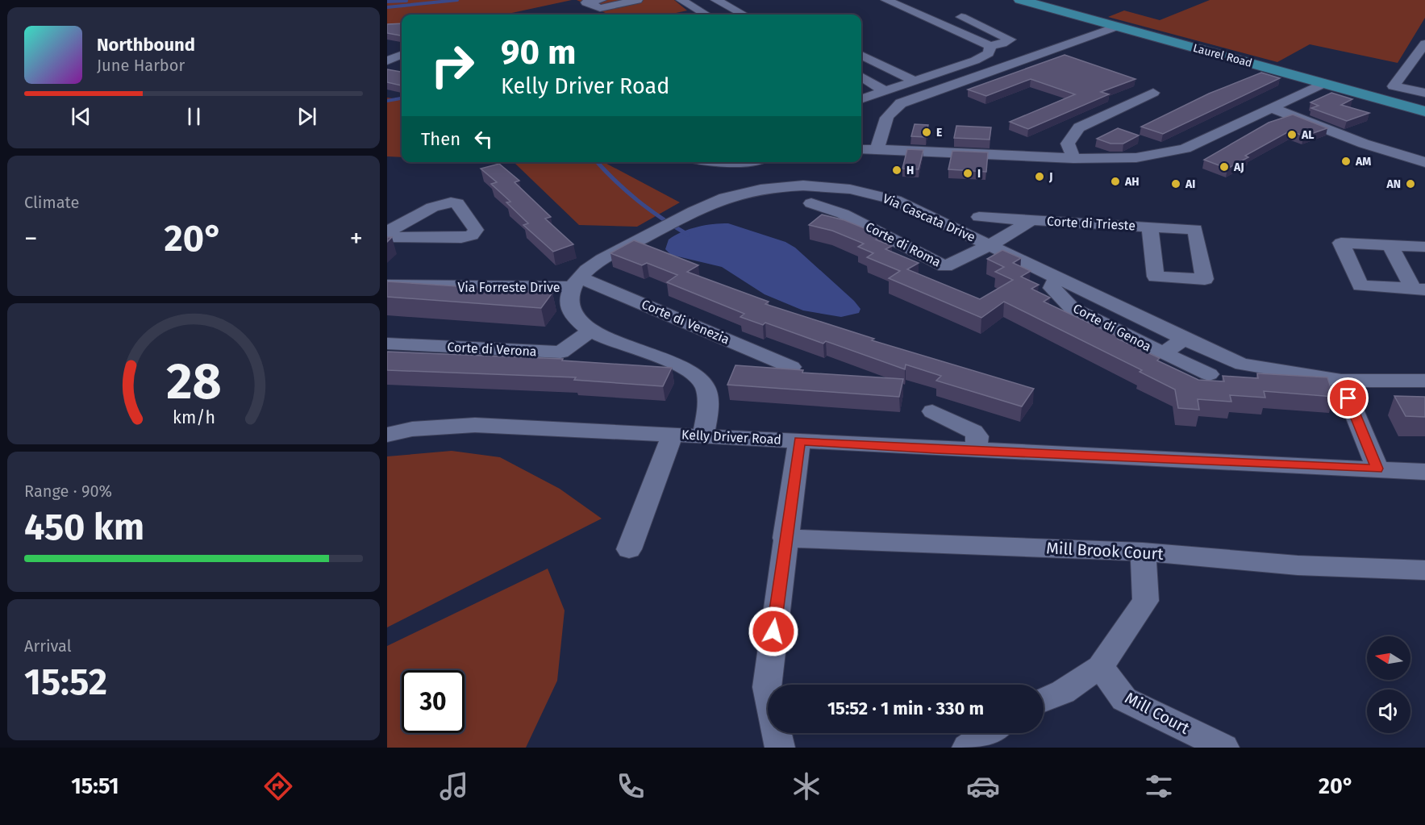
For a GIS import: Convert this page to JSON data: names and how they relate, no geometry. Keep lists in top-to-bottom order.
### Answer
{
  "streets": {
    "main road": ["Laurel Road"],
    "street": [
      "Via Cascata Drive",
      "Corte di Trieste",
      "Corte di Roma",
      "Via Forreste Drive",
      "Corte di Venezia",
      "Corte di Genoa",
      "Corte di Verona",
      "Kelly Driver Road",
      "Mill Brook Court",
      "Mill Court"
    ]
  },
  "crossings": [
    ["Via Cascata Drive", "Corte di Trieste"],
    ["Via Cascata Drive", "Corte di Roma"],
    ["Via Cascata Drive", "Via Forreste Drive"],
    ["Via Cascata Drive", "Corte di Venezia"],
    ["Via Cascata Drive", "Corte di Genoa"],
    ["Corte di Trieste", "Corte di Roma"],
    ["Via Forreste Drive", "Corte di Venezia"]
  ],
  "places": [
    "E",
    "AL",
    "AM",
    "AJ",
    "H",
    "I",
    "J",
    "AH",
    "AI",
    "AN"
  ],
  "north": "left",
  "page": {
    "turn": ["90 m", "Kelly Driver Road"],
    "song": ["Northbound", "June Harbor"],
    "then": "Then",
    "tile": [
      "Climate",
      ["Range · 90%", "450 km"],
      ["Arrival", "15:52"]
    ],
    "heat": ["−", "20°", "+"],
    "limit": "30",
    "trip": "15:52 · 1 min · 330 m",
    "tabs": ["15:51", "20°"],
    "gauge": ["28", "km/h"]
  }
}
